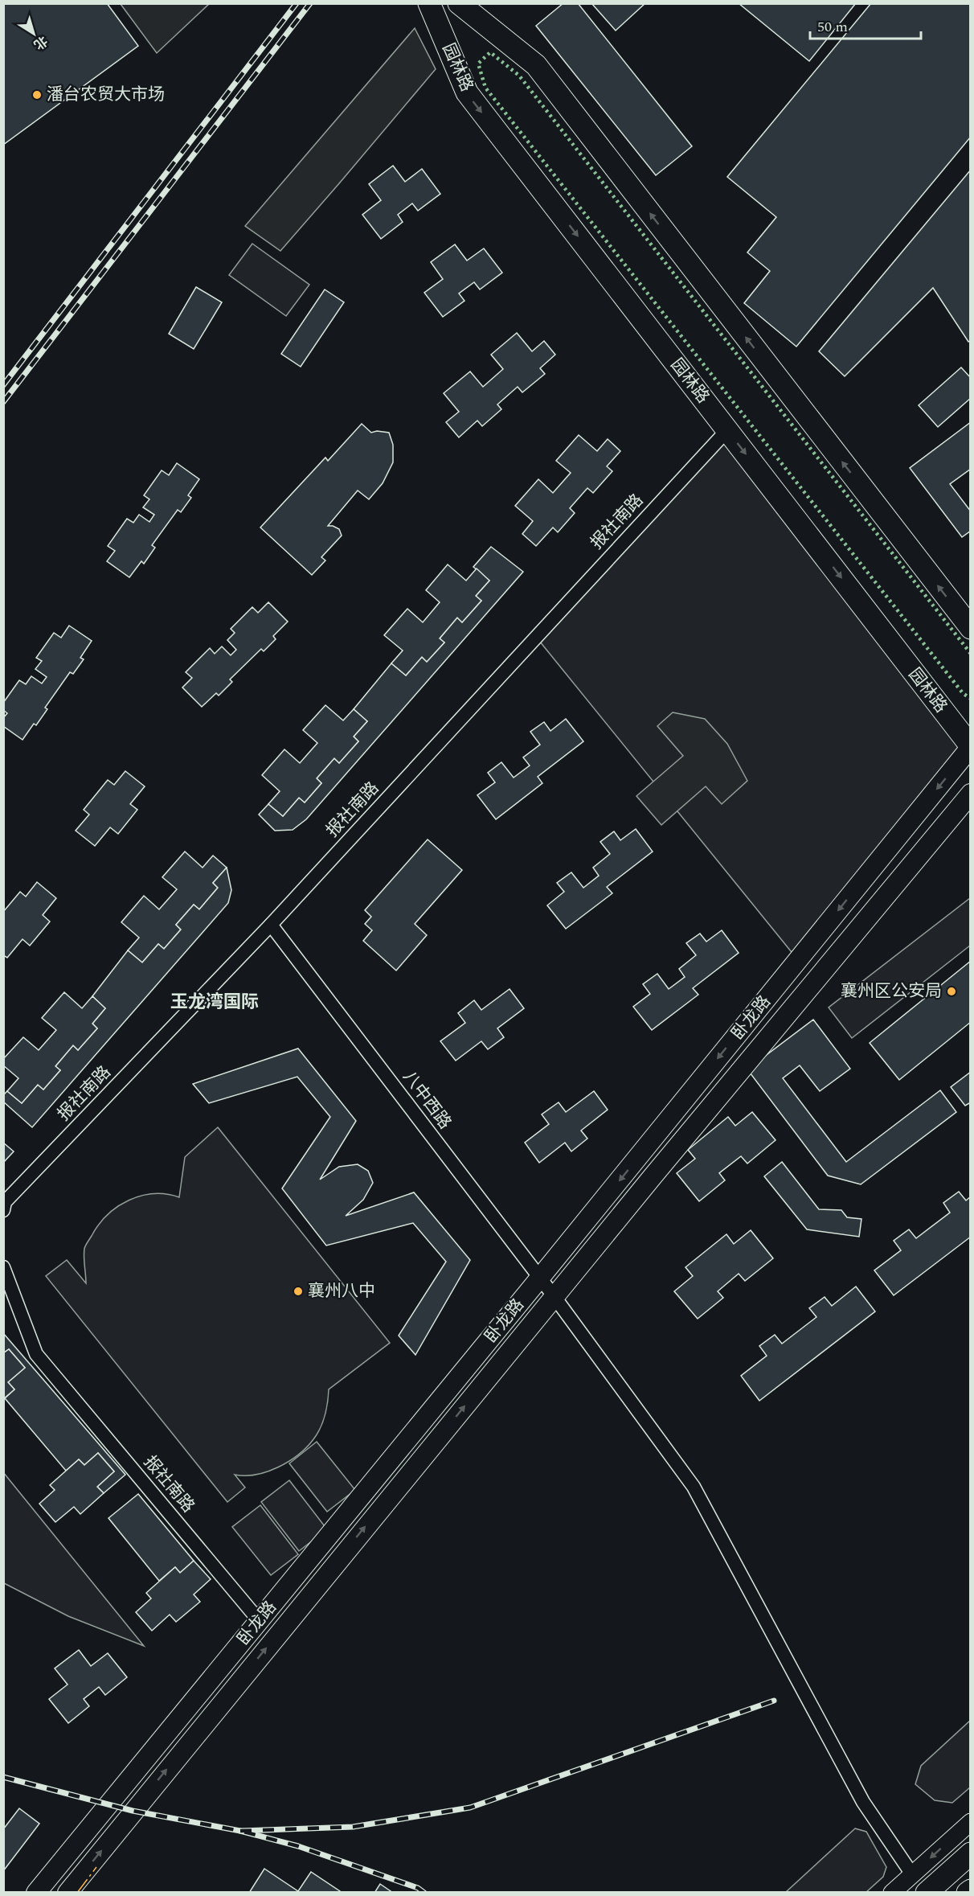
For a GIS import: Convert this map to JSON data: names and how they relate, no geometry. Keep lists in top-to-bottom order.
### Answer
{
  "streets": {
    "main road": ["园林路", "卧龙路"],
    "street": ["报社南路", "八中西路"]
  },
  "crossings": [
    ["园林路", "报社南路"],
    ["园林路", "卧龙路"],
    ["报社南路", "卧龙路"],
    ["报社南路", "八中西路"],
    ["卧龙路", "八中西路"]
  ],
  "districts": ["玉龙湾国际"],
  "places": ["潘台农贸大市场", "襄州区公安局", "襄州八中"],
  "scale_bar": "50 m",
  "north": "bottom right"
}
